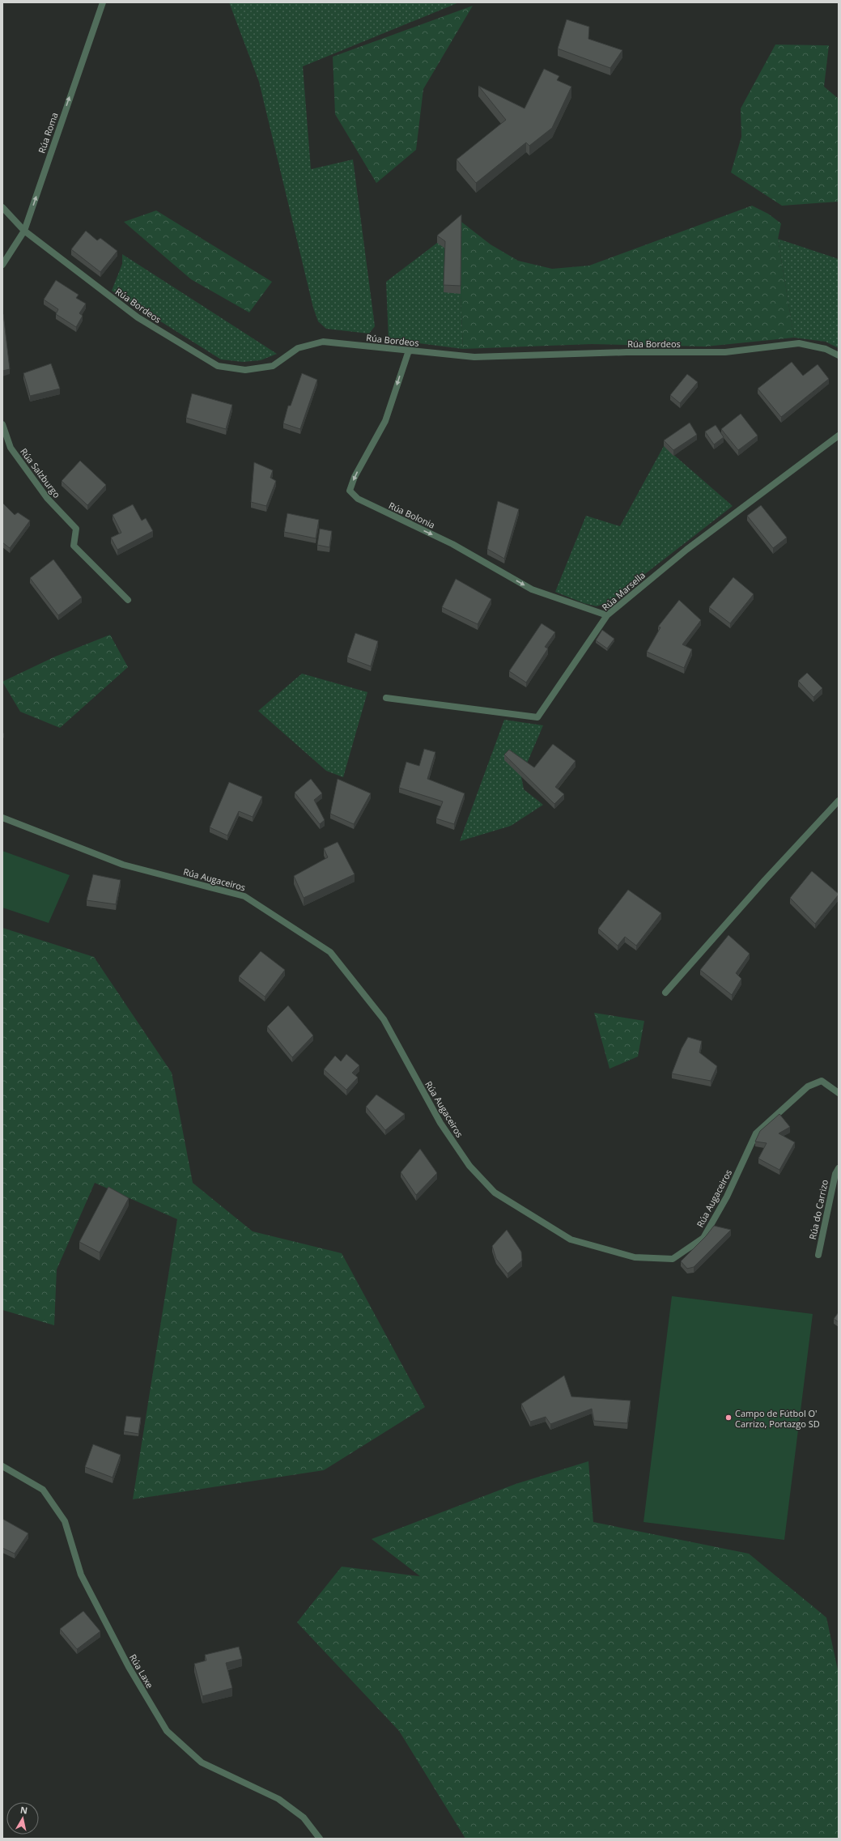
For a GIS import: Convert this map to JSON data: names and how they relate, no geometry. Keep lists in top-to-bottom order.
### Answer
{
  "streets": {
    "street": [
      "Rúa Roma",
      "Rúa Bordeos",
      "Rúa Salzburgo",
      "Rúa Bolonia",
      "Rúa Marsella",
      "Rúa Augaceiros",
      "Rúa do Carrizo",
      "Rúa Laxe"
    ]
  },
  "crossings": [
    ["Rúa Roma", "Rúa Bordeos"],
    ["Rúa Bordeos", "Rúa Bolonia"],
    ["Rúa Bolonia", "Rúa Marsella"]
  ],
  "one_way": ["Rúa Roma"],
  "places": ["Campo de Fútbol O' Carrizo, Portazgo SD"],
  "north": "top"
}
